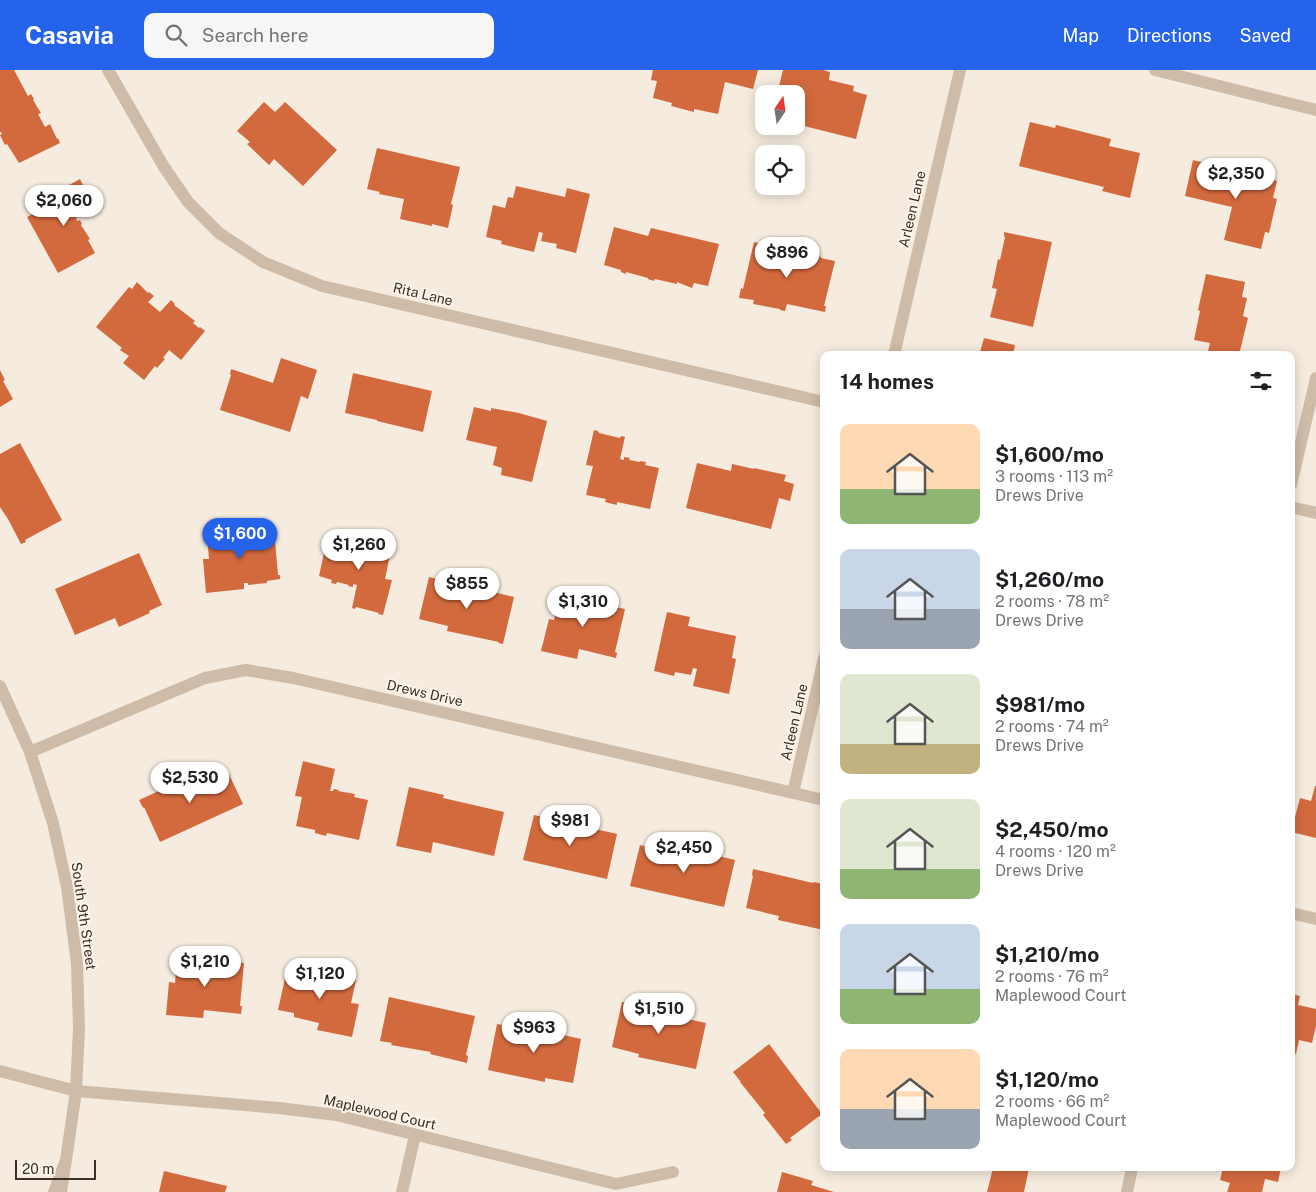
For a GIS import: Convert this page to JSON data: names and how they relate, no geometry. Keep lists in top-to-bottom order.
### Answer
{
  "streets": {
    "street": [
      "Arleen Lane",
      "Rita Lane",
      "Drews Drive",
      "South 9th Street",
      "Maplewood Court"
    ]
  },
  "crossings": [
    ["Arleen Lane", "Drews Drive"],
    ["Drews Drive", "South 9th Street"],
    ["South 9th Street", "Maplewood Court"]
  ],
  "scale_bar": "20 m",
  "north": "top",
  "page": {
    "header": "Casavia",
    "search": "Search here",
    "nav": ["Map", "Directions", "Saved"],
    "price": [
      "$2,350",
      "$2,060",
      "$896",
      "$1,600",
      "$1,260",
      "$855",
      "$1,310",
      "$2,530",
      "$981",
      "$2,450",
      "$1,210",
      "$1,120",
      "$1,510",
      "$963"
    ],
    "heading": "14 homes",
    "list": [
      {
        "name": "$1,600/mo",
        "note": "3 rooms · 113 m² · Drews Drive"
      },
      {
        "name": "$1,260/mo",
        "note": "2 rooms · 78 m² · Drews Drive"
      },
      {
        "name": "$981/mo",
        "note": "2 rooms · 74 m² · Drews Drive"
      },
      {
        "name": "$2,450/mo",
        "note": "4 rooms · 120 m² · Drews Drive"
      },
      {
        "name": "$1,210/mo",
        "note": "2 rooms · 76 m² · Maplewood Court"
      },
      {
        "name": "$1,120/mo",
        "note": "2 rooms · 66 m² · Maplewood Court"
      }
    ],
    "scale": "20 m"
  }
}
